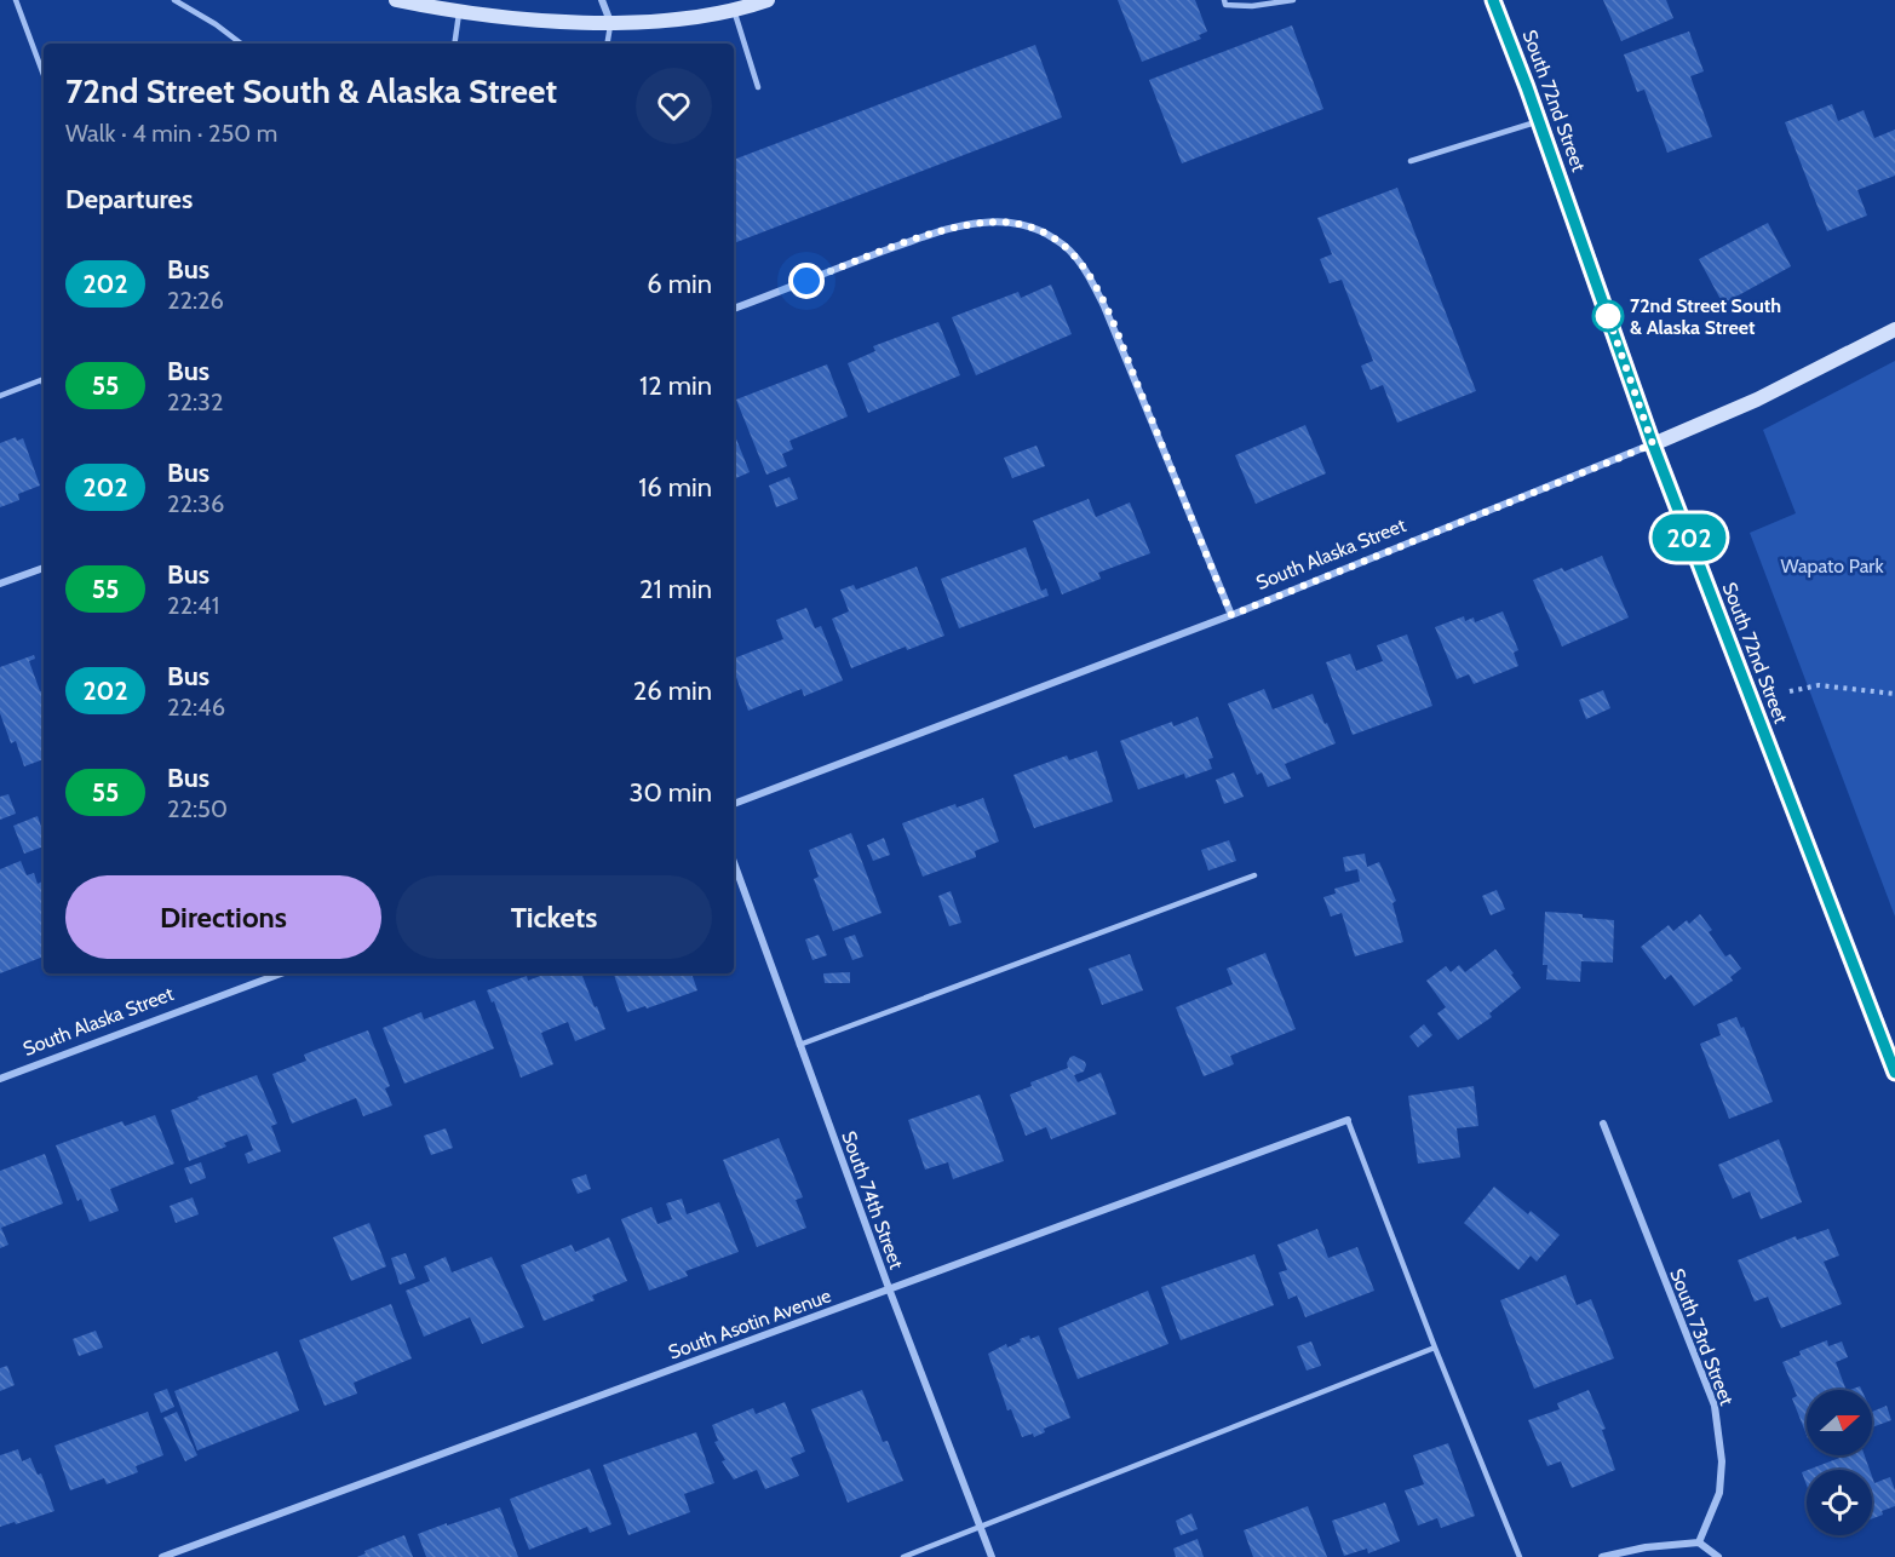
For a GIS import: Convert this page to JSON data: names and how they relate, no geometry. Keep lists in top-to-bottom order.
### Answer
{
  "streets": {
    "main road": ["South 72nd Street", "South Alaska Street"],
    "street": ["South 74th Street", "South Asotin Avenue", "South 73rd Street"]
  },
  "crossings": [
    ["South 72nd Street", "South Alaska Street"],
    ["South 74th Street", "South Asotin Avenue"]
  ],
  "parks": ["Wapato Park"],
  "places": ["72nd Street South & Alaska Street"],
  "lines": ["bus line 202"],
  "north": "right",
  "page": {
    "on_map": "202",
    "heading": [
      ["72nd Street South & Alaska Street", "Walk · 4 min · 250 m"],
      "Departures"
    ],
    "list": [
      {
        "mark": "202",
        "name": "Bus",
        "note": "22:26",
        "value": "6 min"
      },
      {
        "mark": "55",
        "name": "Bus",
        "note": "22:32",
        "value": "12 min"
      },
      {
        "mark": "202",
        "name": "Bus",
        "note": "22:36",
        "value": "16 min"
      },
      {
        "mark": "55",
        "name": "Bus",
        "note": "22:41",
        "value": "21 min"
      },
      {
        "mark": "202",
        "name": "Bus",
        "note": "22:46",
        "value": "26 min"
      },
      {
        "mark": "55",
        "name": "Bus",
        "note": "22:50",
        "value": "30 min"
      }
    ],
    "buttons": ["Directions", "Tickets"]
  }
}
